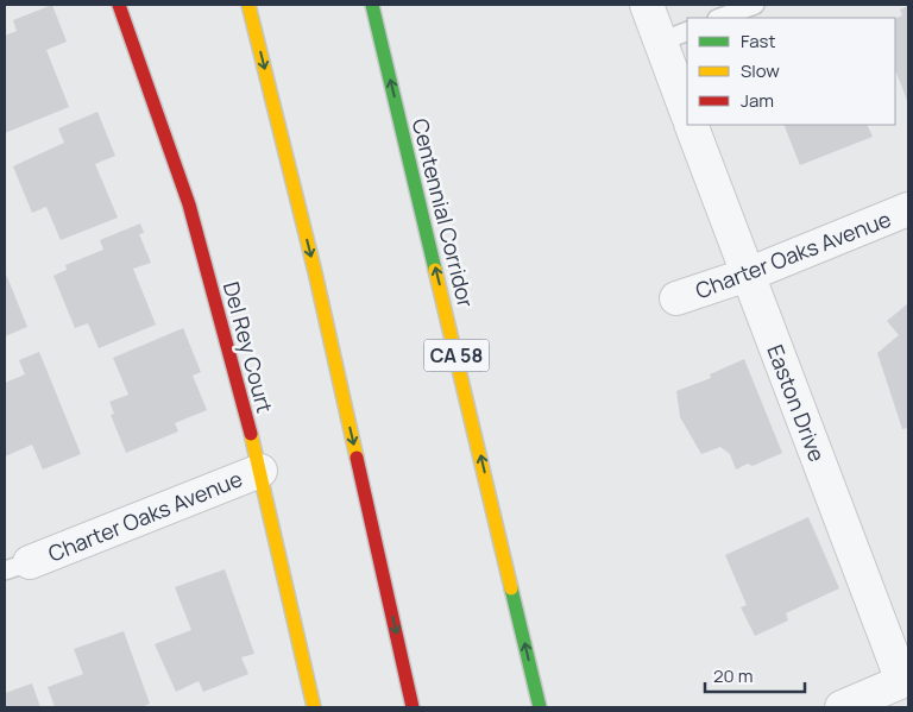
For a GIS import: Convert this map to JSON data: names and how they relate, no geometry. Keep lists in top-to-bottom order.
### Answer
{
  "streets": {
    "main road": ["Centennial Corridor", "Del Rey Court", "CA 58"],
    "street": ["Charter Oaks Avenue", "Easton Drive"]
  },
  "crossings": [
    ["Charter Oaks Avenue", "Del Rey Court"],
    ["Charter Oaks Avenue", "Easton Drive"]
  ],
  "legend": ["Fast", "Slow", "Jam"],
  "scale_bar": "20 m"
}
